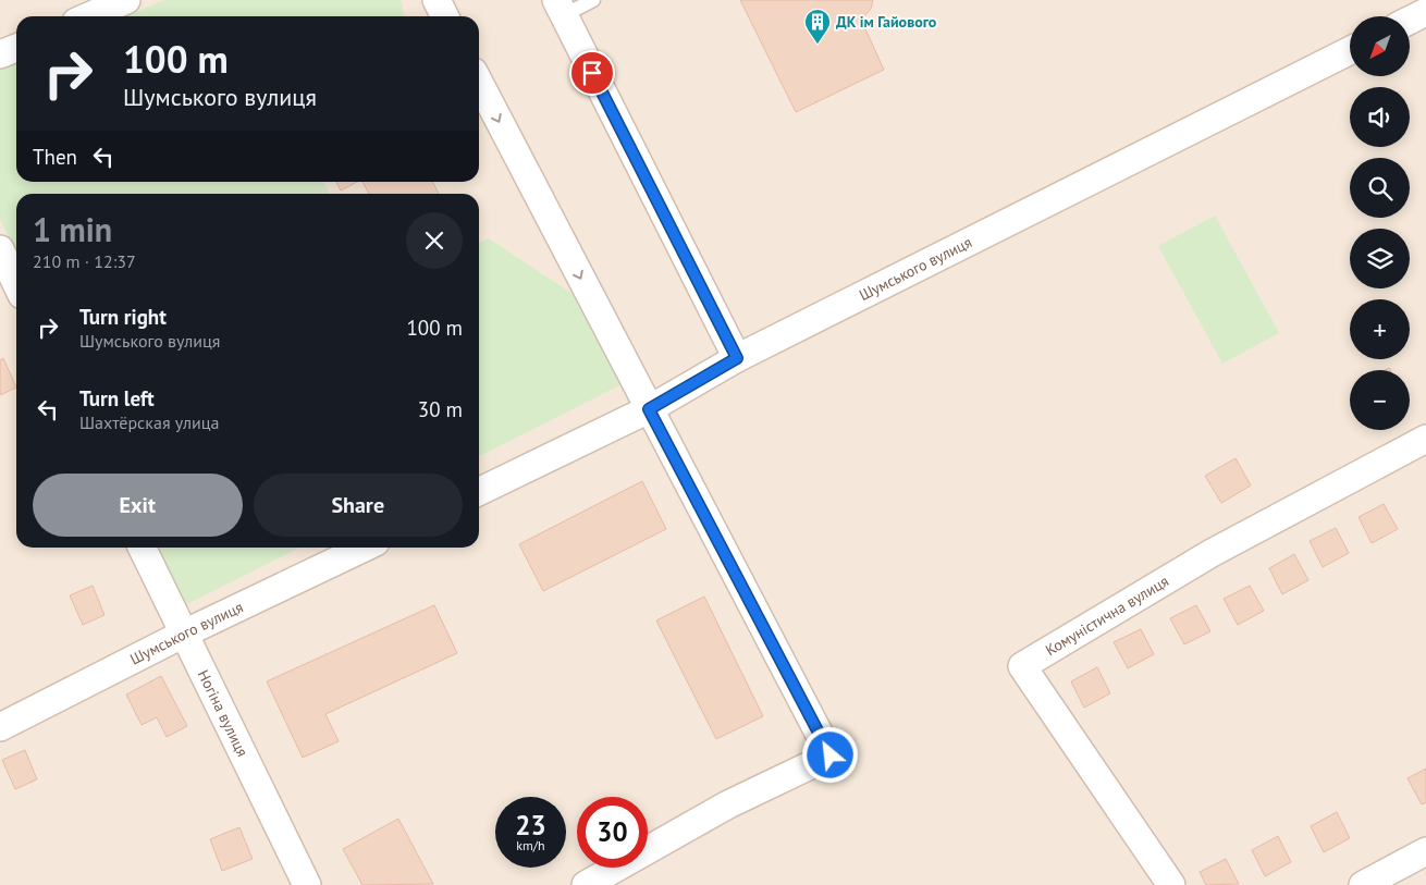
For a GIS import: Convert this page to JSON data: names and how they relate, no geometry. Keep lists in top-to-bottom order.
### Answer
{
  "streets": {
    "street": ["Шумського вулиця", "Комуністична вулиця", "Ногіна вулиця"]
  },
  "crossings": [
    ["Шумського вулиця", "Ногіна вулиця"]
  ],
  "places": {
    "building": ["ДК ім Гайового"]
  },
  "north": "bottom left",
  "page": {
    "map_buttons": ["+", "−"],
    "turn": ["100 m", "Шумського вулиця"],
    "then": "Then",
    "heading": ["1 min", "210 m · 12:37"],
    "list": [
      {
        "name": "Turn right",
        "note": "Шумського вулиця",
        "value": "100 m"
      },
      {
        "name": "Turn left",
        "note": "Шахтёрская улица",
        "value": "30 m"
      }
    ],
    "buttons": ["Exit", "Share"],
    "speed": "23 km/h",
    "limit": "30"
  }
}
